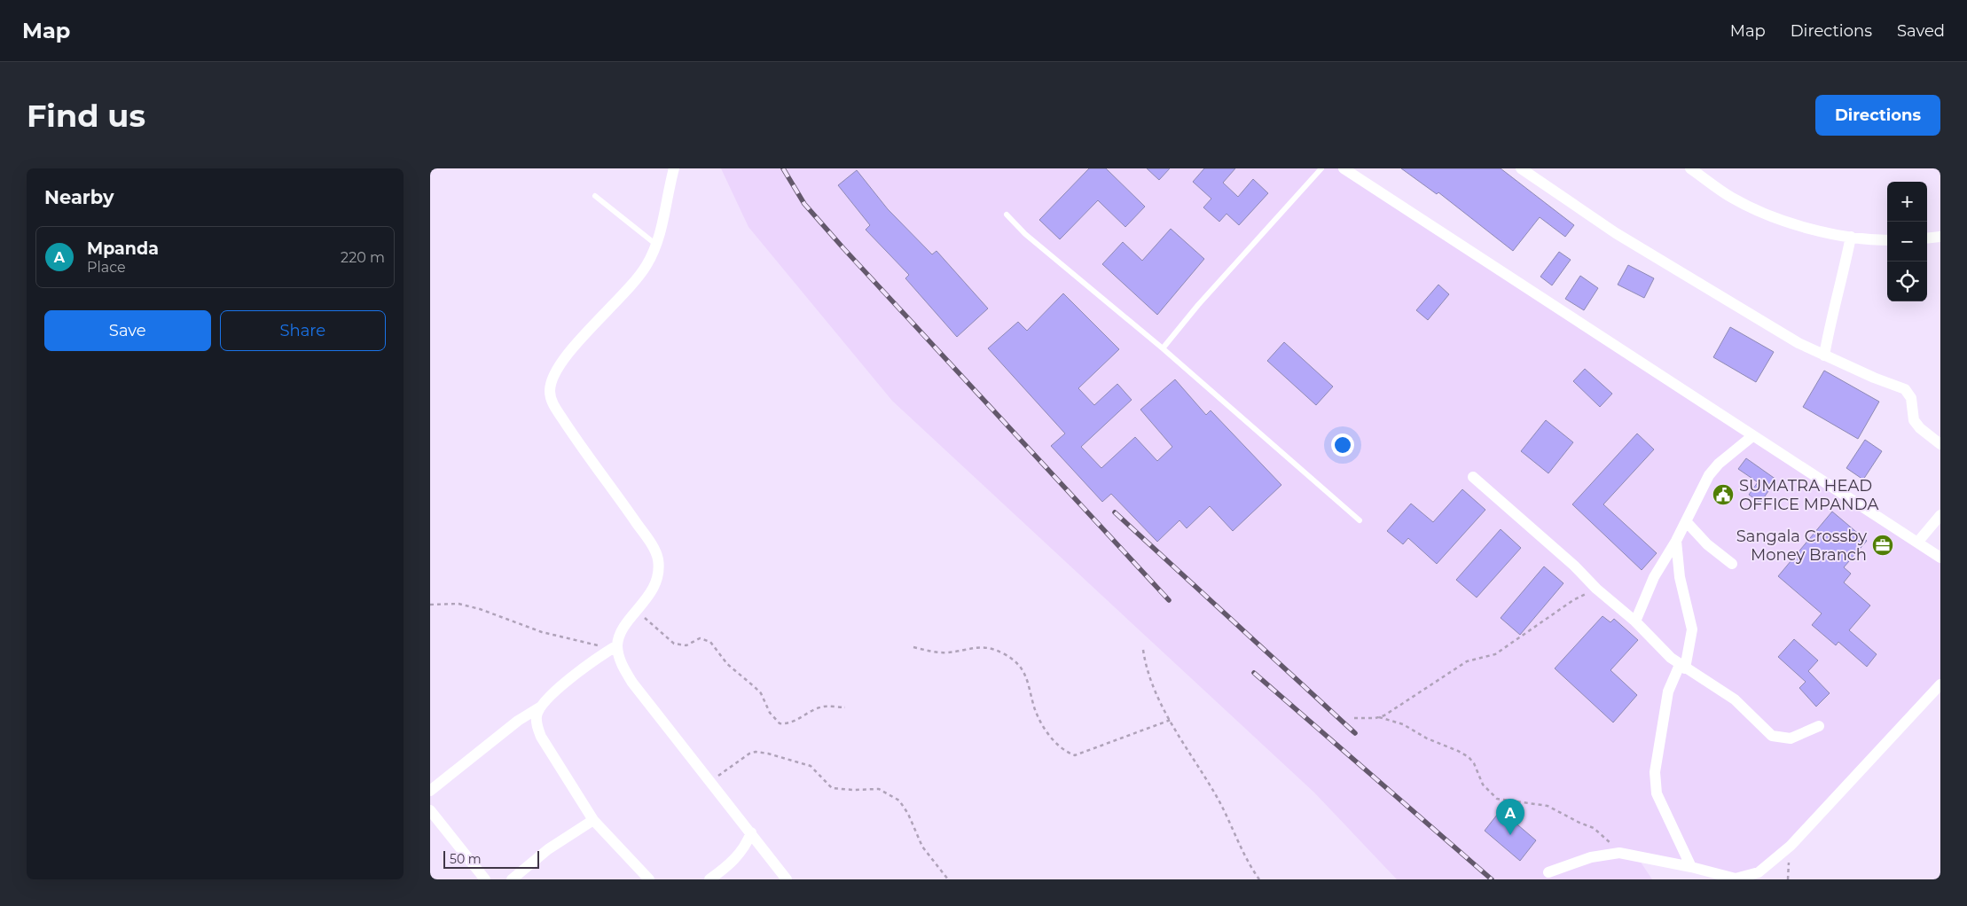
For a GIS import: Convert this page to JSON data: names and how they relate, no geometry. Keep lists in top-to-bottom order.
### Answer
{
  "places": {
    "public building": ["SUMATRA HEAD OFFICE MPANDA"],
    "office": ["Sangala Crossby Money Branch"]
  },
  "scale_bar": "50 m",
  "page": {
    "header": "Map",
    "nav": ["Map", "Directions", "Saved"],
    "buttons": [
      "Directions",
      ["Save", "Share"]
    ],
    "title": "Find us",
    "heading": "Nearby",
    "map_buttons": ["+", "−"],
    "list": [
      {
        "mark": "A",
        "name": "Mpanda",
        "note": "Place",
        "value": "220 m"
      }
    ],
    "pins": "A",
    "scale": "50 m"
  }
}
